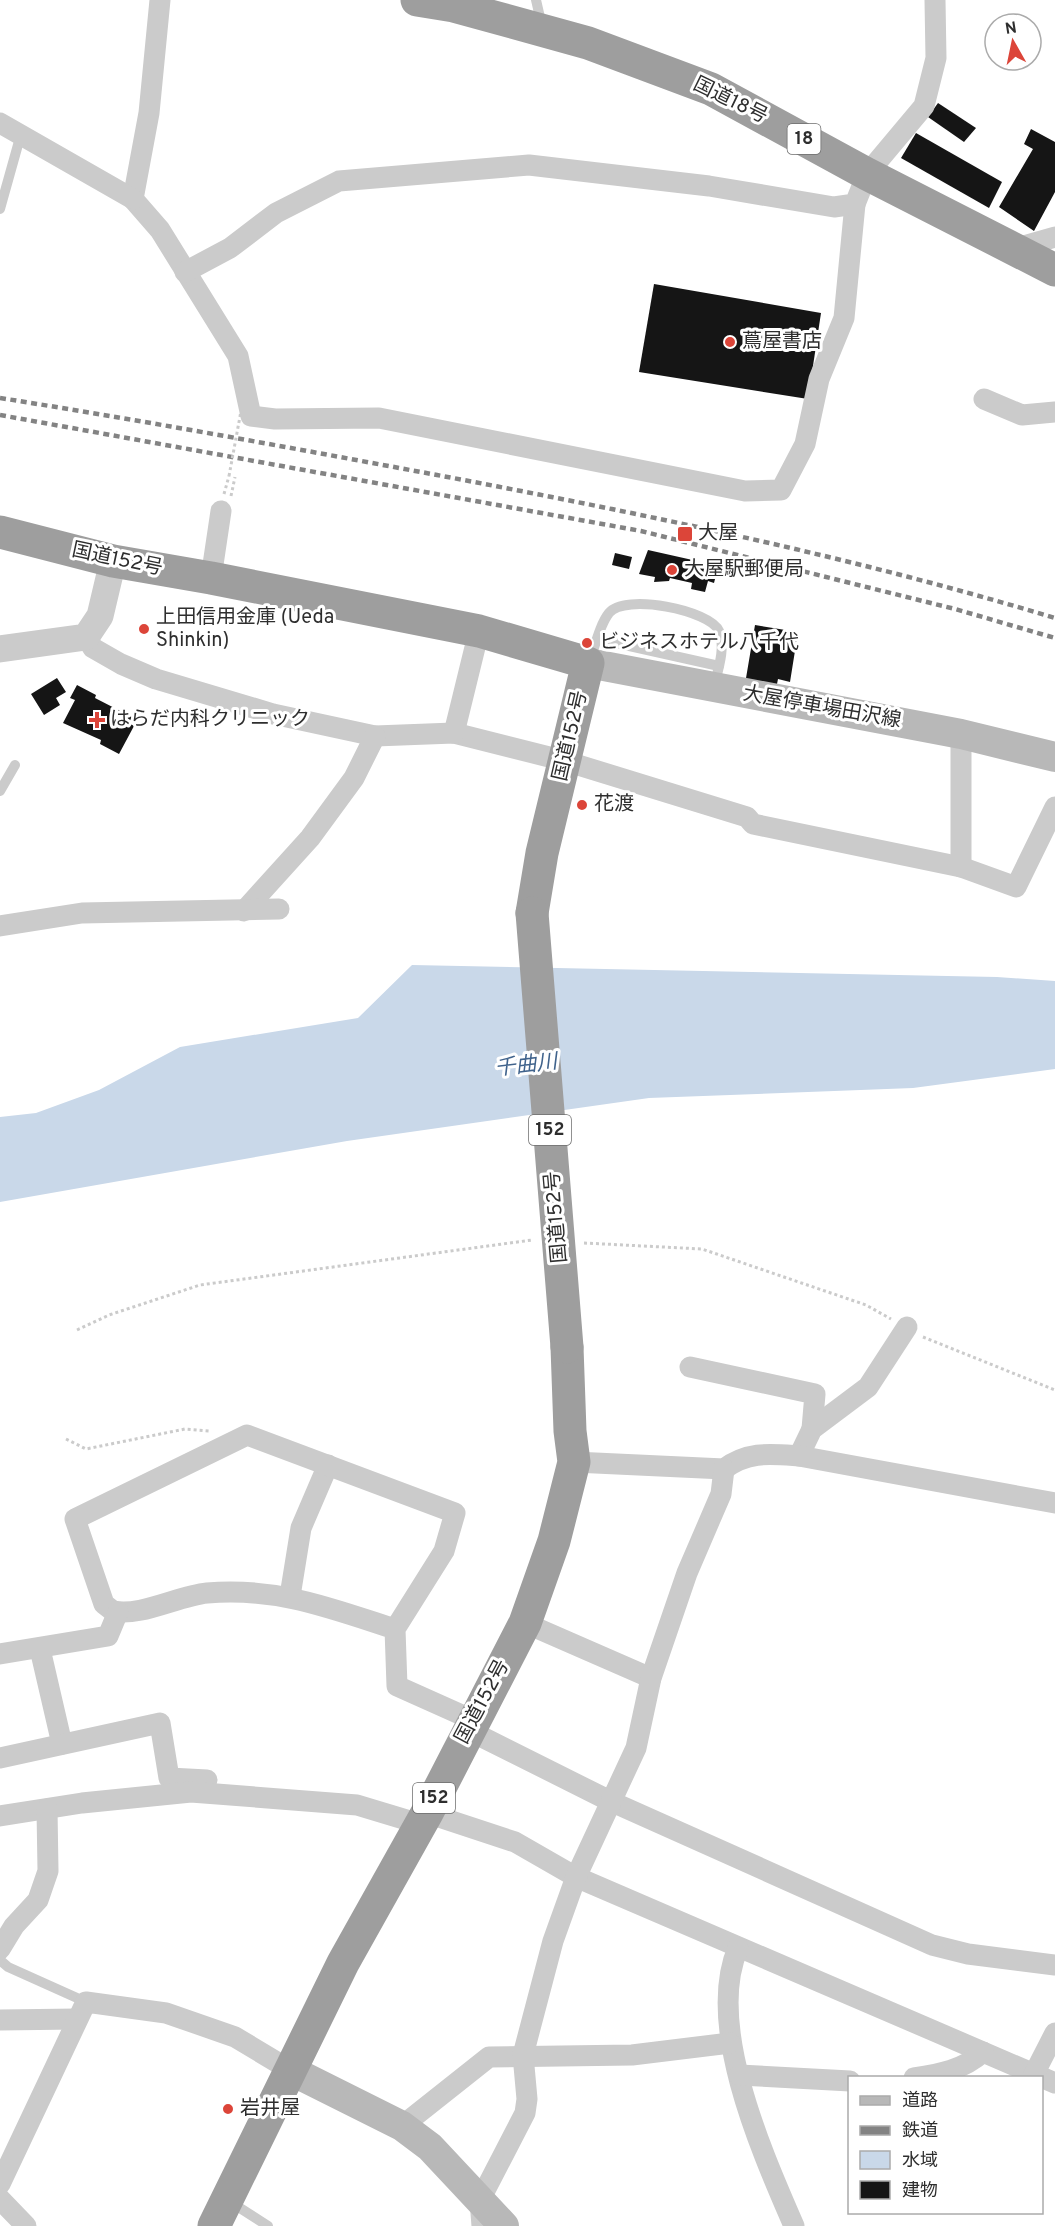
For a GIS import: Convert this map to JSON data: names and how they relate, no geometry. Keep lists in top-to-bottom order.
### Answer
{
  "streets": {
    "highway": [
      "国道18号",
      "18",
      "国道152号",
      "152"
    ],
    "main road": ["大屋停車場田沢線"]
  },
  "crossings": [
    ["国道152号", "大屋停車場田沢線"]
  ],
  "water": ["千曲川"],
  "places": {
    "other": [
      "蔦屋書店",
      "大屋駅郵便局",
      "上田信用金庫 (Ueda Shinkin)",
      "ビジネスホテル八千代",
      "花渡",
      "岩井屋"
    ],
    "transit": ["大屋"],
    "health": ["はらだ内科クリニック"]
  },
  "legend": [
    "道路",
    "鉄道",
    "水域",
    "建物"
  ],
  "north": "top"
}
